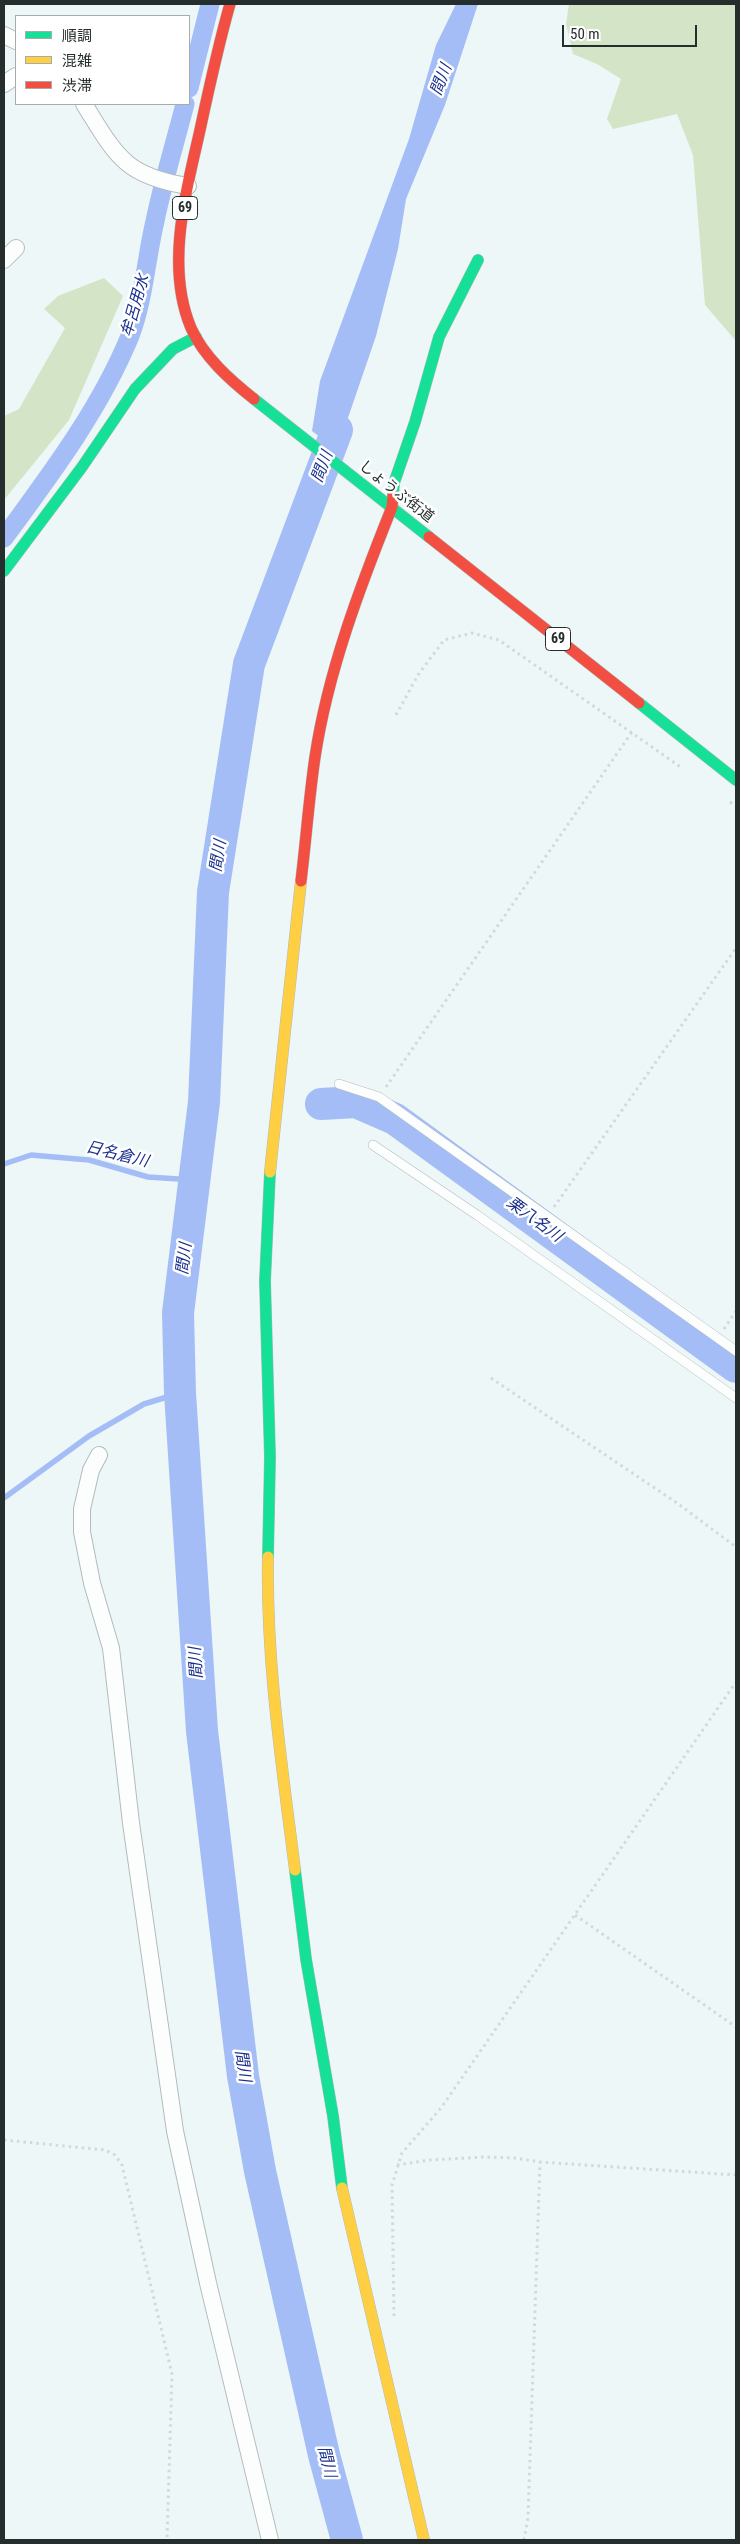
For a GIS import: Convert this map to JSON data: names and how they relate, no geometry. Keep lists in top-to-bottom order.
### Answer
{
  "streets": {
    "street": ["69", "しょうぶ街道"]
  },
  "water": [
    "間川",
    "牟呂用水",
    "日名倉川",
    "栗八名川"
  ],
  "legend": ["順調", "混雑", "渋滞"],
  "scale_bar": "50 m"
}
